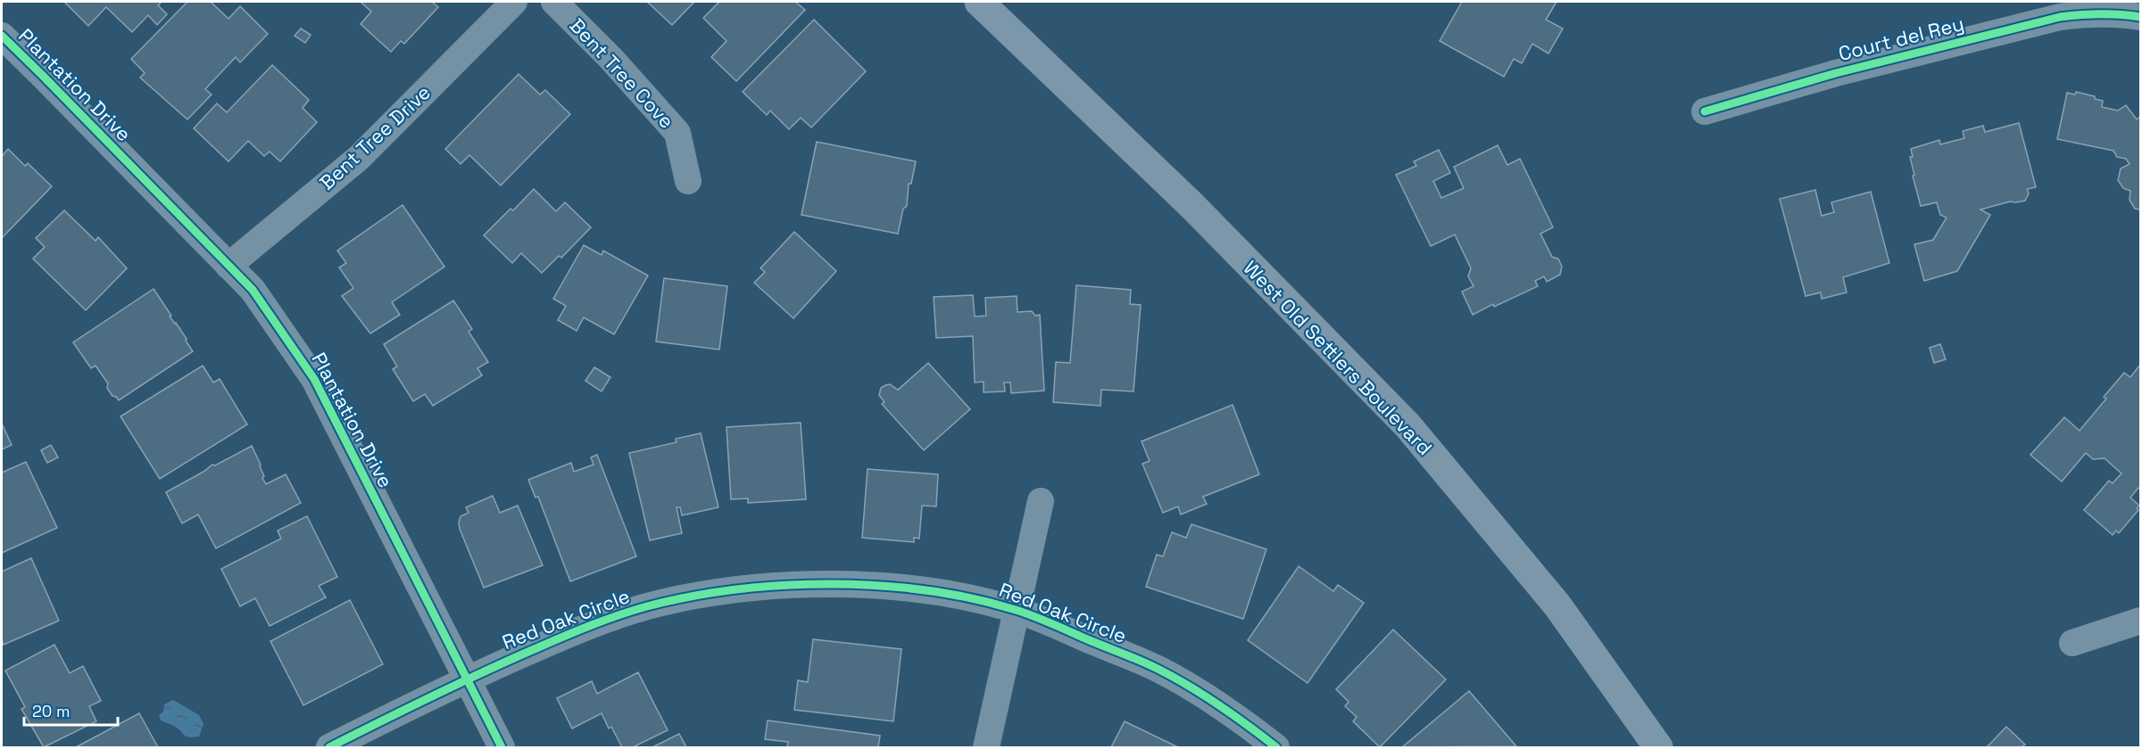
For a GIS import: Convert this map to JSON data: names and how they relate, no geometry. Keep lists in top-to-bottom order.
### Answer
{
  "streets": {
    "main road": ["West Old Settlers Boulevard"],
    "street": [
      "Court del Rey",
      "Bent Tree Cove",
      "Plantation Drive",
      "Bent Tree Drive",
      "Red Oak Circle"
    ]
  },
  "crossings": [
    ["Plantation Drive", "Bent Tree Drive"],
    ["Plantation Drive", "Red Oak Circle"]
  ],
  "scale_bar": "20 m"
}
